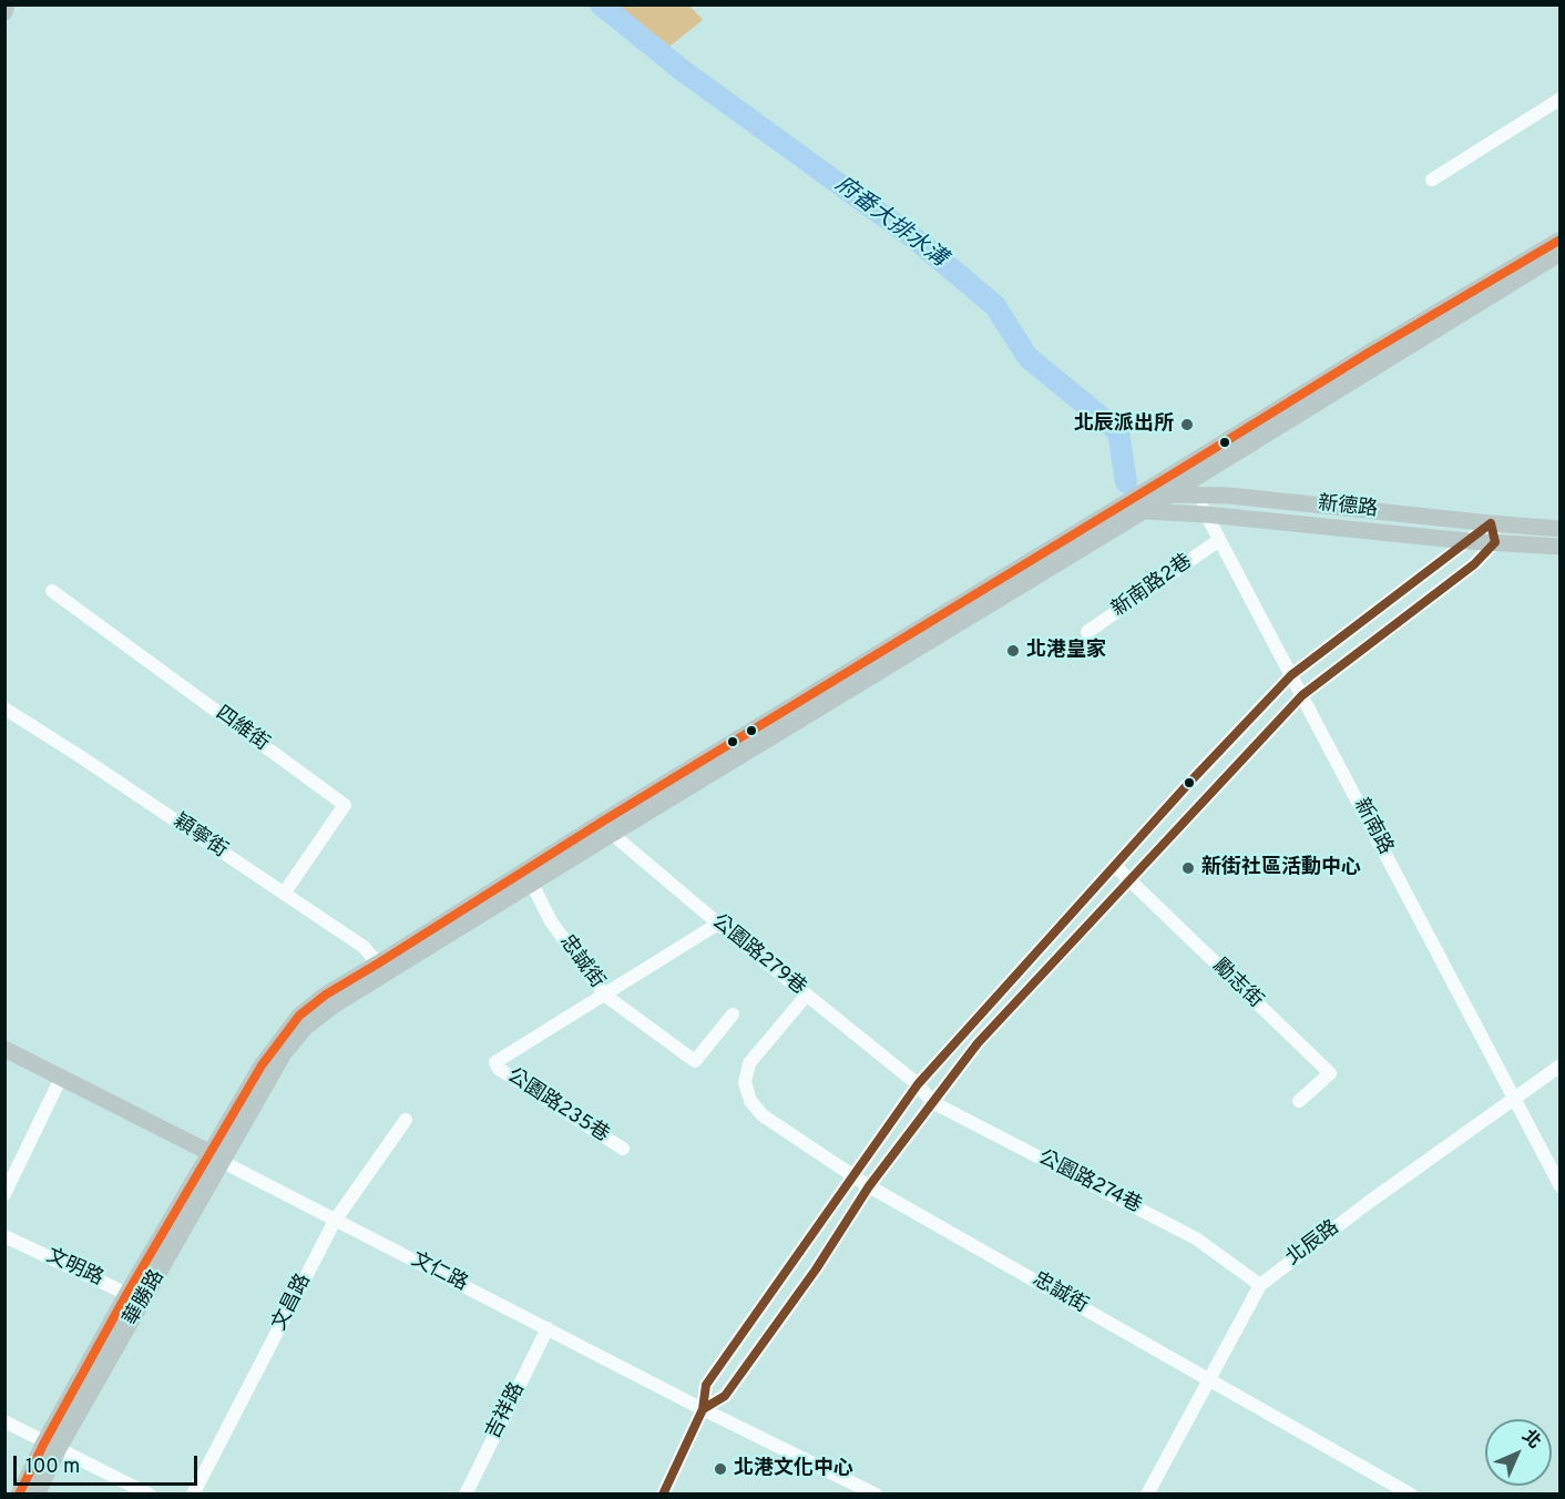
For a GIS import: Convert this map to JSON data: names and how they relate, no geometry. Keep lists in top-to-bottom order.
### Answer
{
  "streets": {
    "main road": ["新德路", "文仁路", "華勝路"],
    "street": [
      "新南路2巷",
      "四維街",
      "新南路",
      "穎寧街",
      "公園路279巷",
      "忠誠街",
      "勵志街",
      "公園路235巷",
      "公園路274巷",
      "北辰路",
      "文明路",
      "文昌路",
      "吉祥路"
    ]
  },
  "crossings": [
    ["新德路", "新南路"],
    ["新德路", "華勝路"],
    ["新南路2巷", "新南路"],
    ["四維街", "穎寧街"],
    ["新南路", "北辰路"],
    ["穎寧街", "華勝路"],
    ["公園路279巷", "忠誠街"],
    ["公園路279巷", "公園路274巷"],
    ["公園路279巷", "華勝路"],
    ["忠誠街", "公園路235巷"],
    ["忠誠街", "北辰路"],
    ["忠誠街", "華勝路"],
    ["公園路274巷", "北辰路"],
    ["文明路", "華勝路"],
    ["文仁路", "華勝路"],
    ["文仁路", "文昌路"],
    ["文仁路", "吉祥路"]
  ],
  "water": ["府番大排水溝"],
  "places": [
    "北辰派出所",
    "北港皇家",
    "新街社區活動中心",
    "北港文化中心"
  ],
  "scale_bar": "100 m",
  "north": "top right"
}
